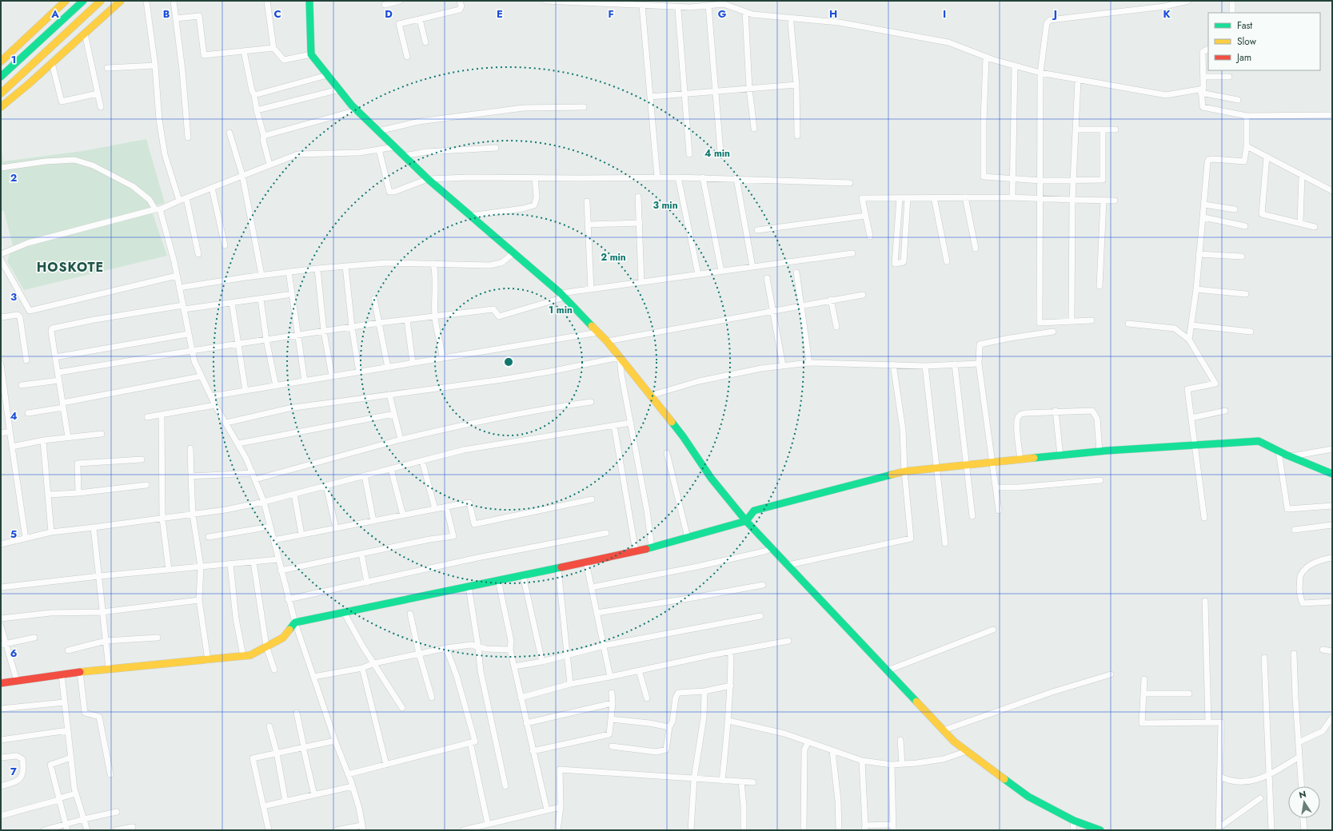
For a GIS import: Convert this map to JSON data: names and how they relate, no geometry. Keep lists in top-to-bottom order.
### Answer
{
  "districts": ["HOSKOTE"],
  "legend": ["Fast", "Slow", "Jam"],
  "north": "top",
  "grid": {
    "columns": [
      "A",
      "B",
      "C",
      "D",
      "E",
      "F",
      "G",
      "H",
      "I",
      "J",
      "K"
    ],
    "rows": [
      "1",
      "2",
      "3",
      "4",
      "5",
      "6",
      "7"
    ]
  },
  "rings": [
    "4 min",
    "3 min",
    "2 min",
    "1 min"
  ]
}
